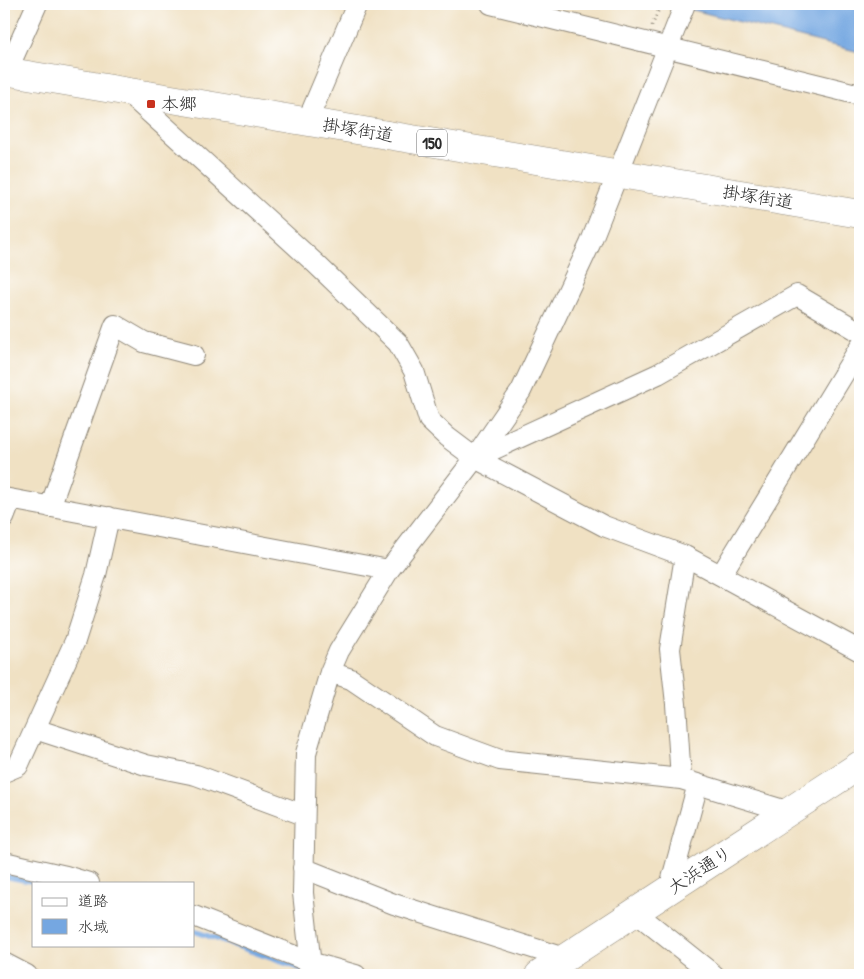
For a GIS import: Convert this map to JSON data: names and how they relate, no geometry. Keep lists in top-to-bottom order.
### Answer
{
  "streets": {
    "main road": ["掛塚街道", "150", "大浜通り"]
  },
  "places": {
    "transit": ["本郷"]
  },
  "legend": ["道路", "水域"]
}
